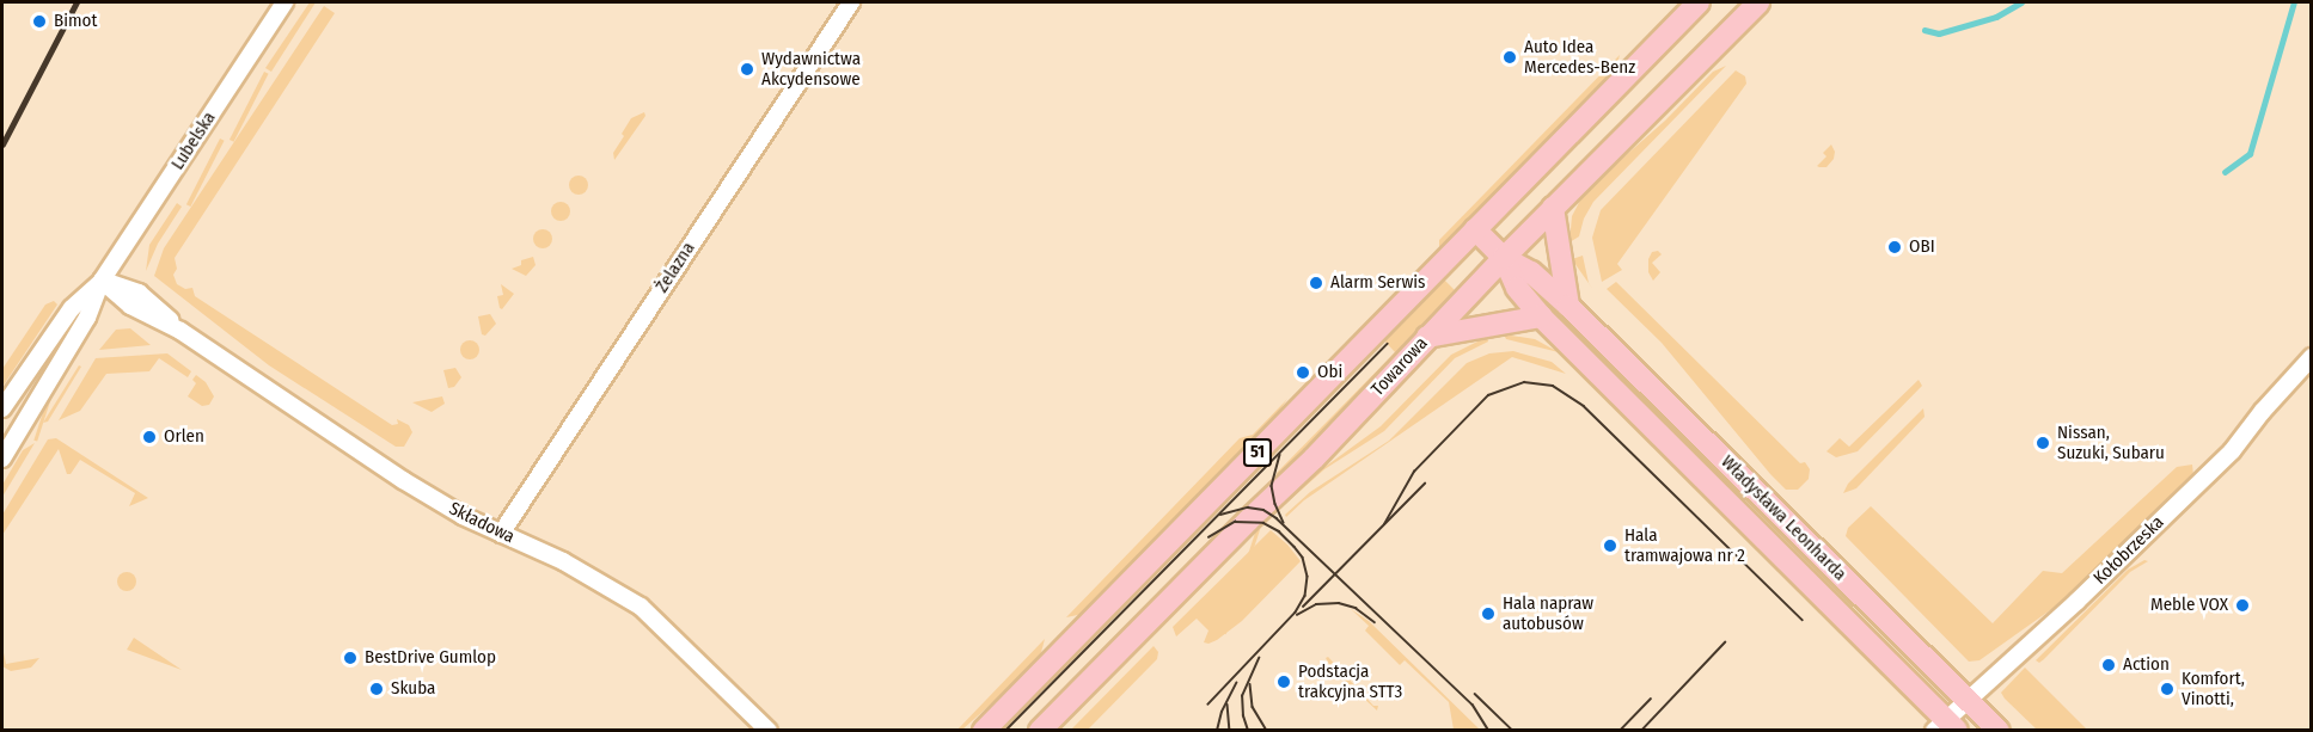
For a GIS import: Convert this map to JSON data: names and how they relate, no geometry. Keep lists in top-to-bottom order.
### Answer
{
  "streets": {
    "main road": ["Towarowa", "51", "Władysława Leonharda"],
    "street": [
      "Lubelska",
      "Żelazna",
      "Składowa",
      "Kołobrzeska"
    ]
  },
  "crossings": [
    ["Lubelska", "Składowa"],
    ["Żelazna", "Składowa"],
    ["Towarowa", "Władysława Leonharda"],
    ["51", "Władysława Leonharda"],
    ["Władysława Leonharda", "Kołobrzeska"]
  ],
  "places": [
    "Bimot",
    "Auto Idea Mercedes-Benz",
    "Wydawnictwa Akcydensowe",
    "OBI",
    "Alarm Serwis",
    "Obi",
    "Orlen",
    "Nissan, Suzuki, Subaru",
    "Hala tramwajowa nr 2",
    "Meble VOX",
    "Hala napraw autobusów",
    "BestDrive Gumlop",
    "Action",
    "Podstacja trakcyjna STT3",
    "Skuba",
    "Komfort, Vinotti,"
  ]
}
